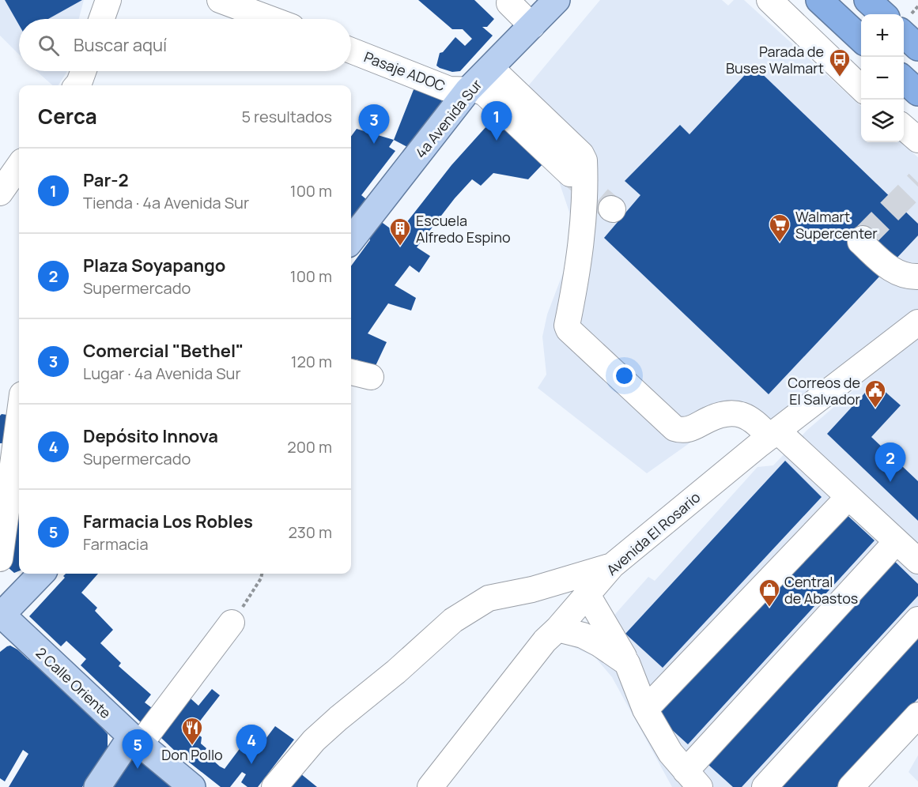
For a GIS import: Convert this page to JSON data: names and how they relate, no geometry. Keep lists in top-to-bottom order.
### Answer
{
  "streets": {
    "main road": ["4a Avenida Sur", "2 Calle Oriente"],
    "street": ["Pasaje ADOC", "Avenida El Rosario"]
  },
  "crossings": [
    ["Pasaje ADOC", "4a Avenida Sur"]
  ],
  "places": {
    "bus stop": ["Parada de Buses Walmart"],
    "supermarket": ["Walmart Supercenter"],
    "building": ["Escuela Alfredo Espino"],
    "public building": ["Correos de El Salvador"],
    "shop": ["Central de Abastos"],
    "restaurant": ["Don Pollo"]
  },
  "page": {
    "map_buttons": ["+", "−"],
    "search": "Buscar aquí",
    "heading": ["Cerca", "5 resultados"],
    "pins": [
      "1",
      "3",
      "2",
      "4",
      "5"
    ],
    "list": [
      {
        "mark": "1",
        "name": "Par-2",
        "note": "Tienda · 4a Avenida Sur",
        "value": "100 m"
      },
      {
        "mark": "2",
        "name": "Plaza Soyapango",
        "note": "Supermercado",
        "value": "100 m"
      },
      {
        "mark": "3",
        "name": "Comercial \"Bethel\"",
        "note": "Lugar · 4a Avenida Sur",
        "value": "120 m"
      },
      {
        "mark": "4",
        "name": "Depósito Innova",
        "note": "Supermercado",
        "value": "200 m"
      },
      {
        "mark": "5",
        "name": "Farmacia Los Robles",
        "note": "Farmacia",
        "value": "230 m"
      }
    ]
  }
}
